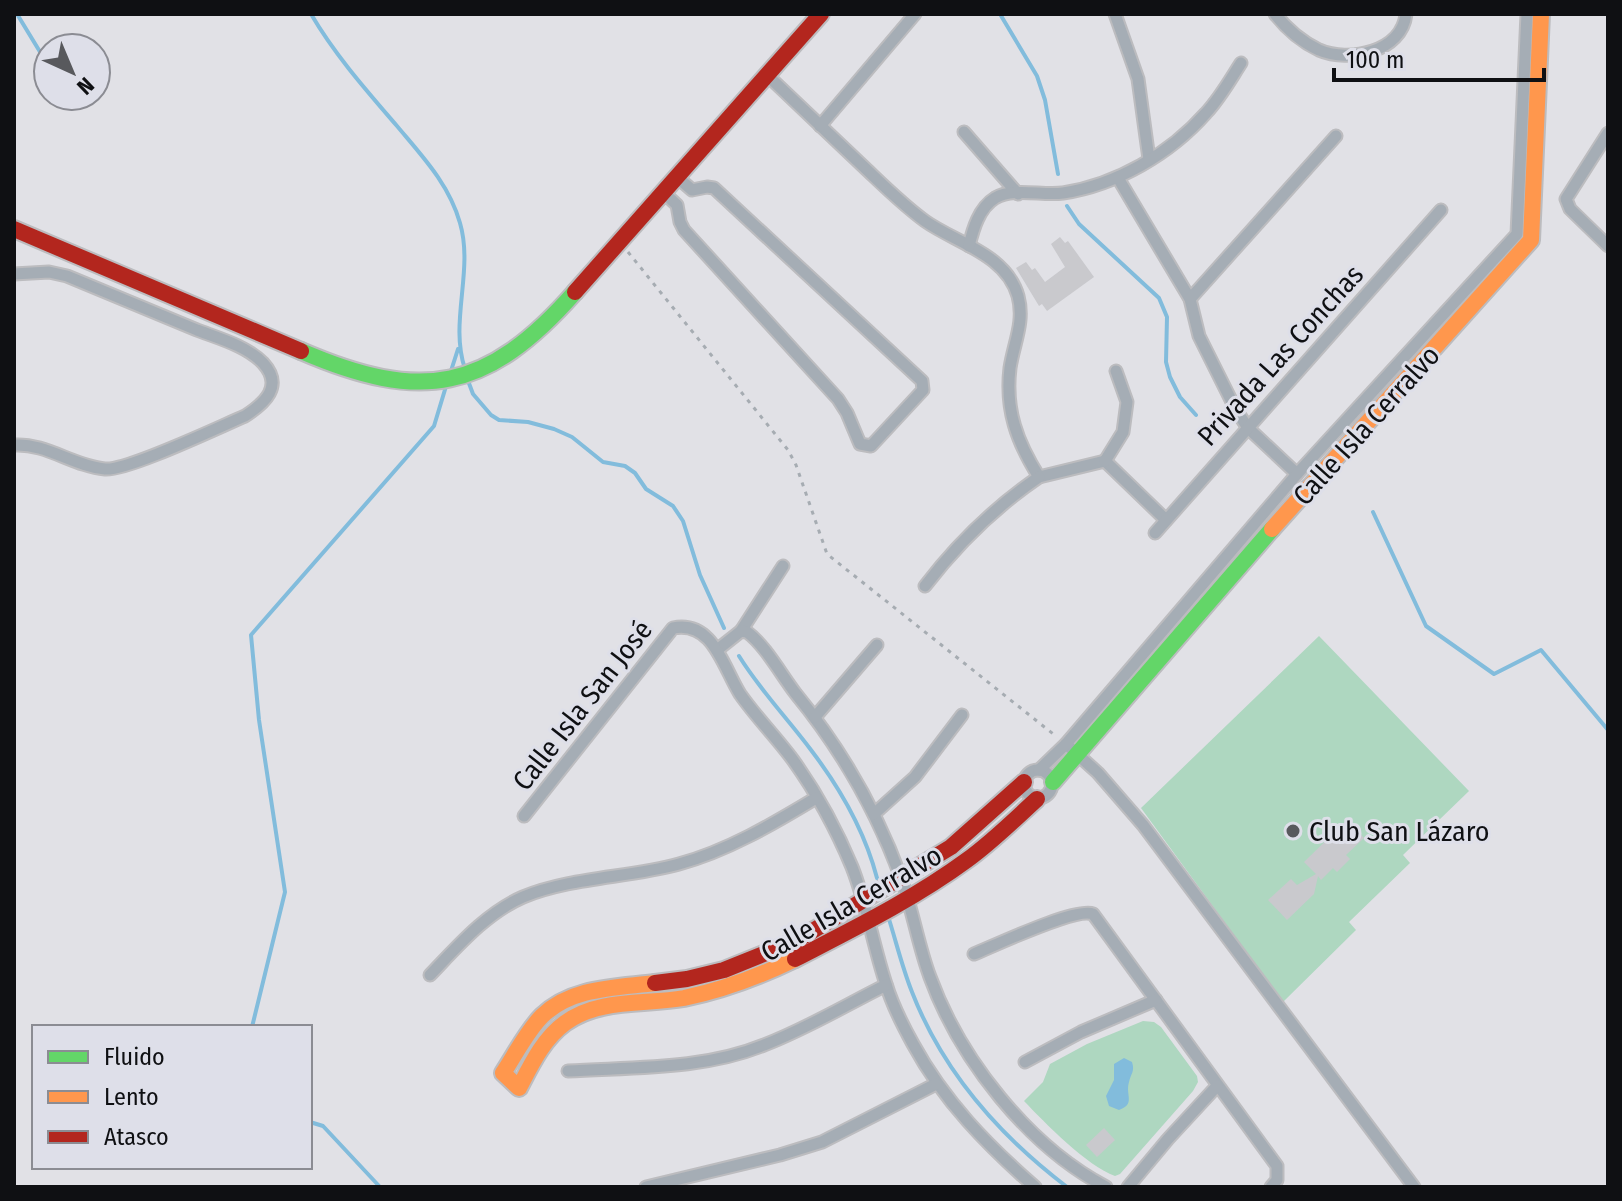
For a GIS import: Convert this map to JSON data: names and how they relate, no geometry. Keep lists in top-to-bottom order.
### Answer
{
  "streets": {
    "street": ["Privada Las Conchas", "Calle Isla Cerralvo", "Calle Isla San José"]
  },
  "crossings": [
    ["Calle Isla Cerralvo", "Calle Isla San José"]
  ],
  "places": ["Club San Lázaro"],
  "legend": ["Fluido", "Lento", "Atasco"],
  "scale_bar": "100 m",
  "north": "bottom right"
}
